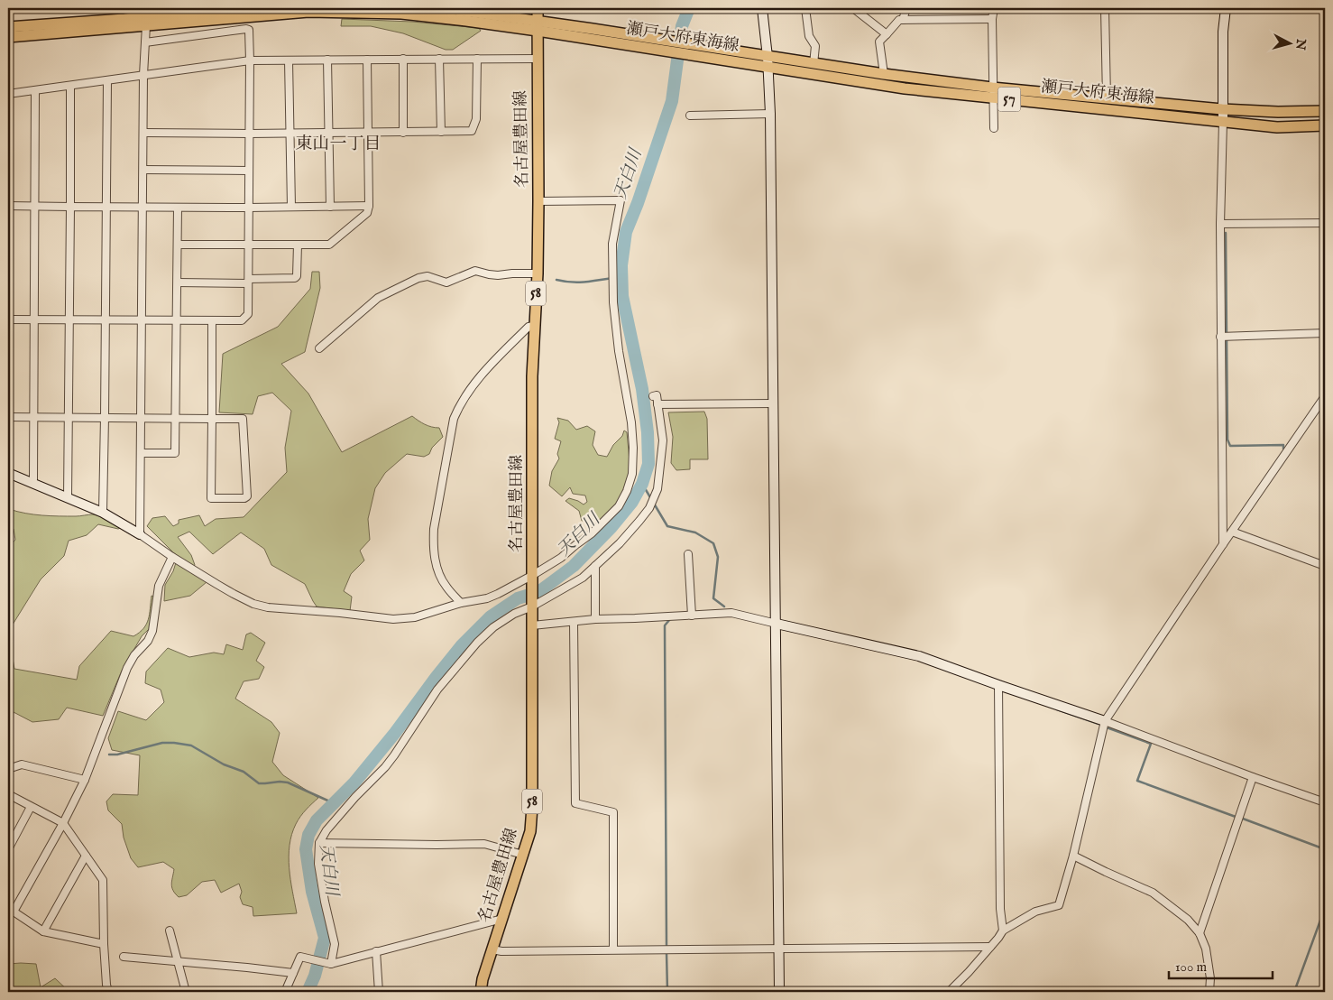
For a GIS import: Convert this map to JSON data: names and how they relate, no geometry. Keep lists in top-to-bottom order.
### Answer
{
  "streets": {
    "main road": [
      "瀬戸大府東海線",
      "57",
      "名古屋豊田線",
      "58"
    ]
  },
  "crossings": [
    ["瀬戸大府東海線", "名古屋豊田線"]
  ],
  "districts": ["東山一丁目"],
  "water": ["天白川"],
  "scale_bar": "100 m",
  "north": "right"
}
